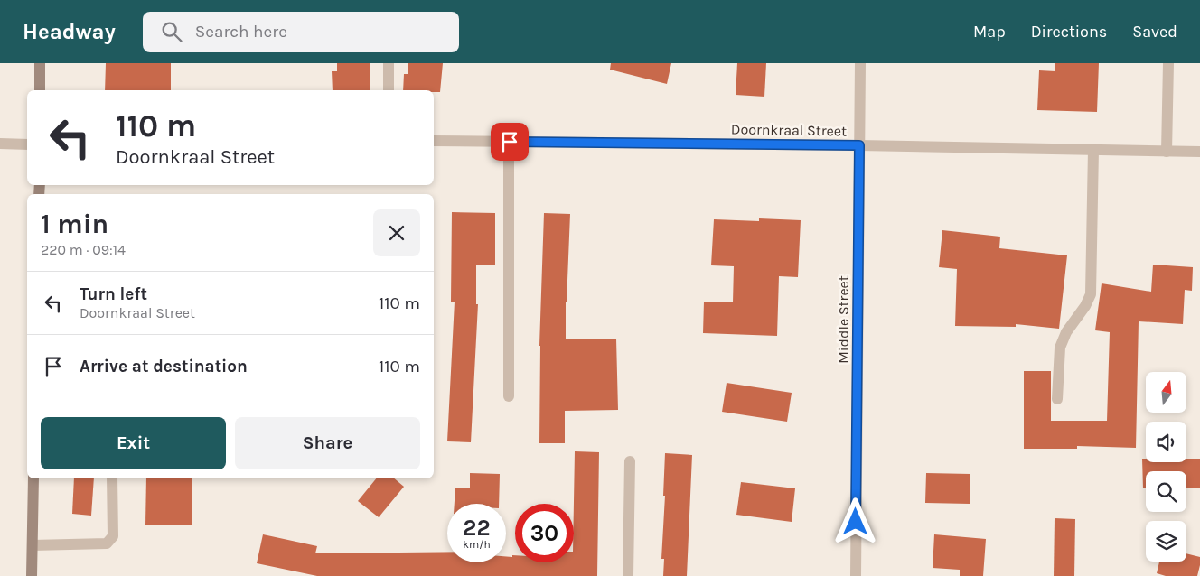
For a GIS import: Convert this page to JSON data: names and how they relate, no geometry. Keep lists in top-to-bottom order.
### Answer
{
  "streets": {
    "street": ["Doornkraal Street", "Middle Street"]
  },
  "crossings": [
    ["Doornkraal Street", "Middle Street"]
  ],
  "north": "top",
  "page": {
    "header": "Headway",
    "search": "Search here",
    "nav": ["Map", "Directions", "Saved"],
    "turn": ["110 m", "Doornkraal Street"],
    "heading": ["1 min", "220 m · 09:14"],
    "list": [
      {
        "name": "Turn left",
        "note": "Doornkraal Street",
        "value": "110 m"
      },
      {
        "name": "Arrive at destination",
        "value": "110 m"
      }
    ],
    "buttons": ["Exit", "Share"],
    "speed": "22 km/h",
    "limit": "30"
  }
}
